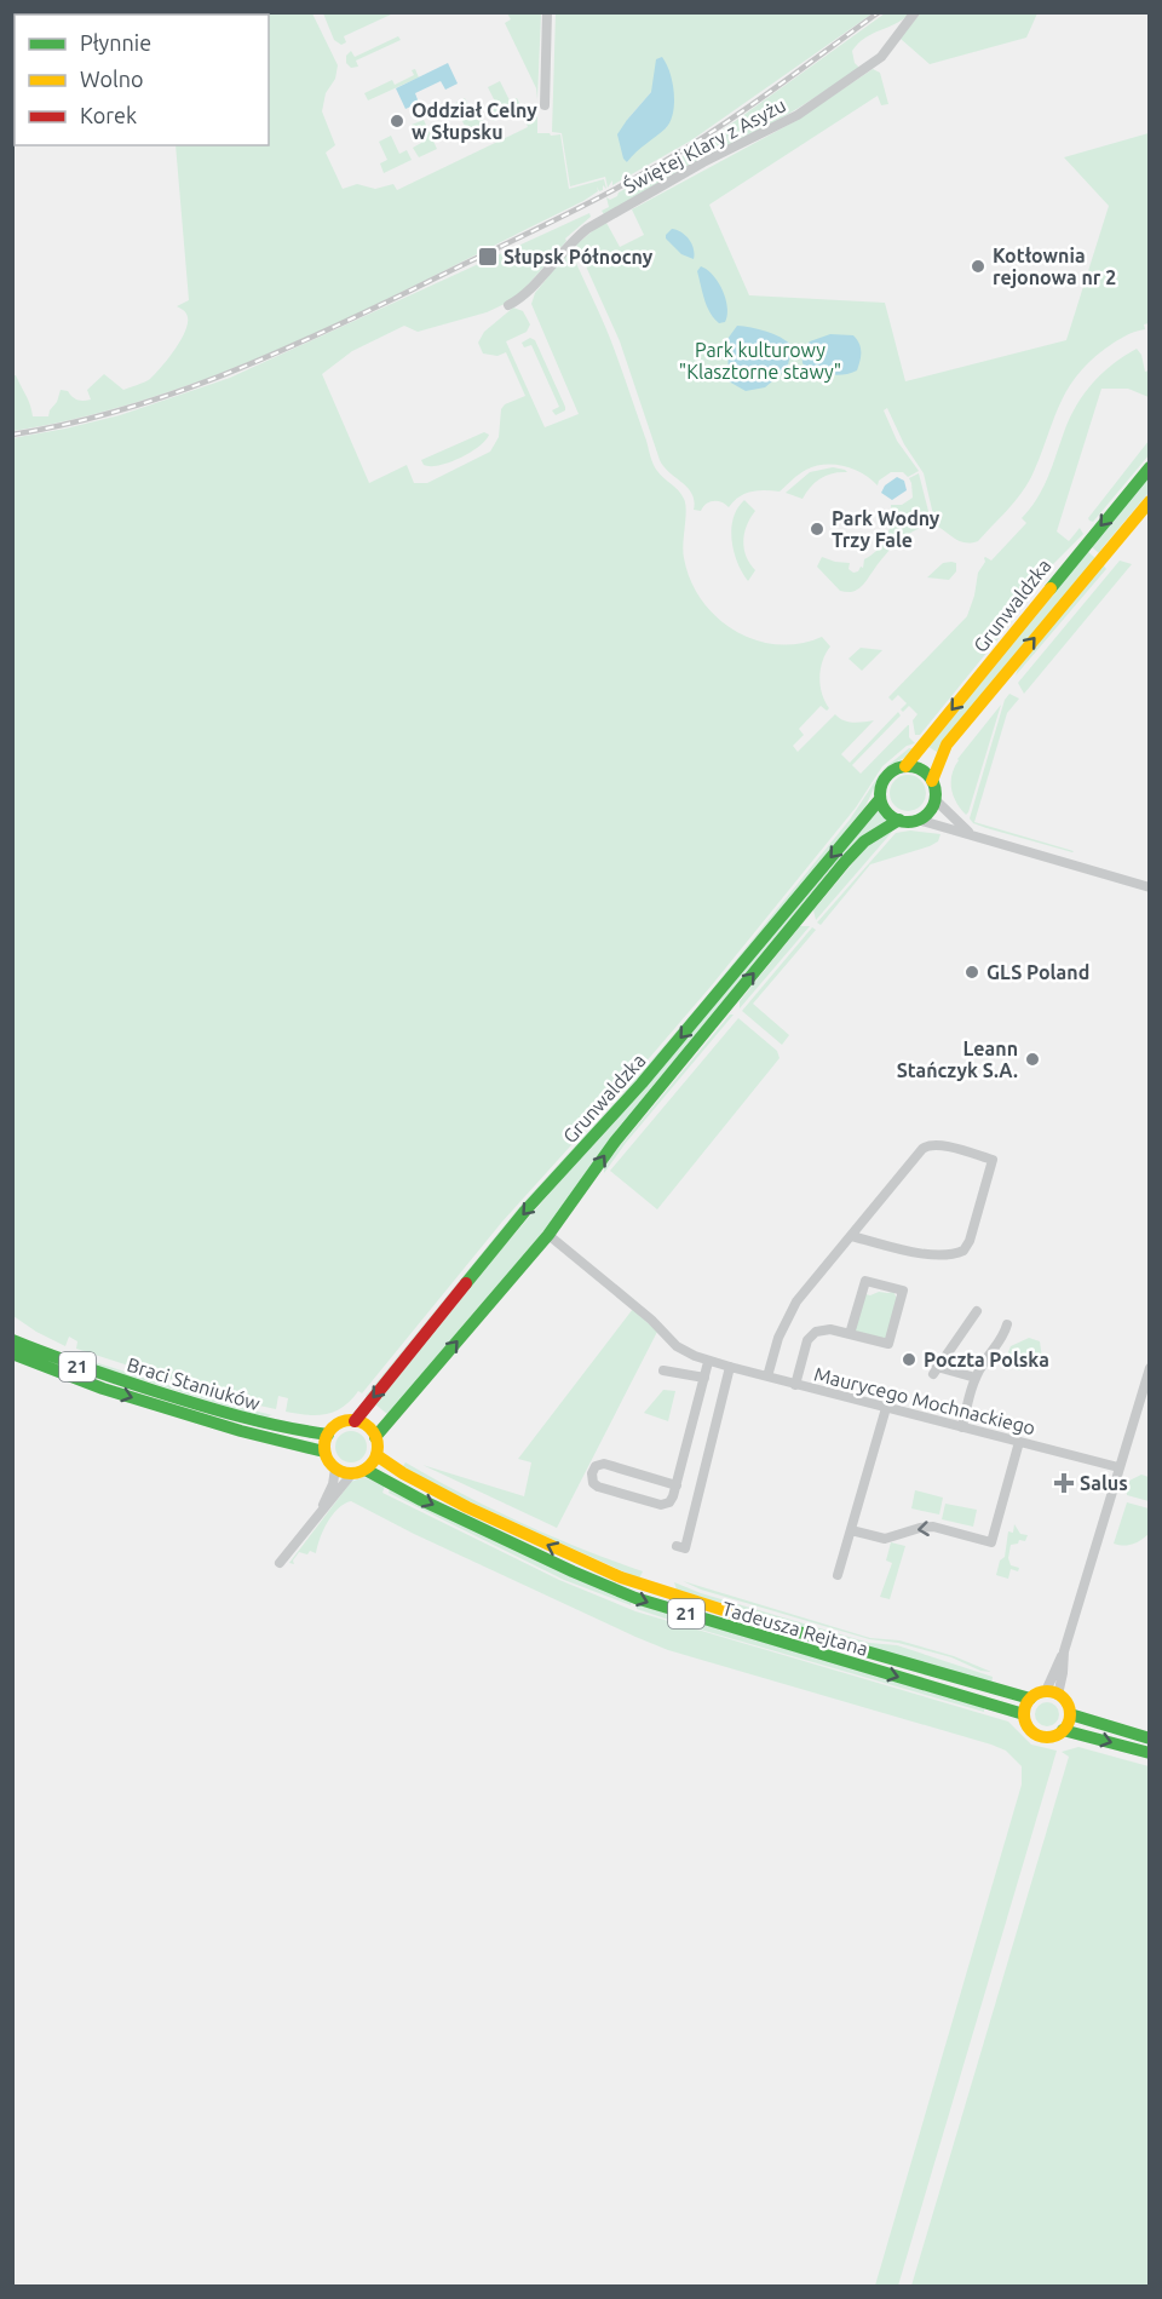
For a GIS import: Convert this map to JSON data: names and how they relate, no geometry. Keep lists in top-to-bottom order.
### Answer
{
  "streets": {
    "street": [
      "Świętej Klary z Asyżu",
      "Grunwaldzka",
      "21",
      "Braci Staniuków",
      "Maurycego Mochnackiego",
      "Tadeusza Rejtana"
    ]
  },
  "crossings": [
    ["Grunwaldzka", "Braci Staniuków"],
    ["Grunwaldzka", "Maurycego Mochnackiego"],
    ["Grunwaldzka", "Tadeusza Rejtana"],
    ["21", "Tadeusza Rejtana"],
    ["Braci Staniuków", "Tadeusza Rejtana"]
  ],
  "parks": ["Park kulturowy \"Klasztorne stawy\""],
  "places": {
    "other": [
      "Oddział Celny w Słupsku",
      "Kotłownia rejonowa nr 2",
      "Park Wodny Trzy Fale",
      "GLS Poland",
      "Leann Stańczyk S.A.",
      "Poczta Polska"
    ],
    "transit": ["Słupsk Północny"],
    "health": ["Salus"]
  },
  "legend": ["Płynnie", "Wolno", "Korek"]
}
